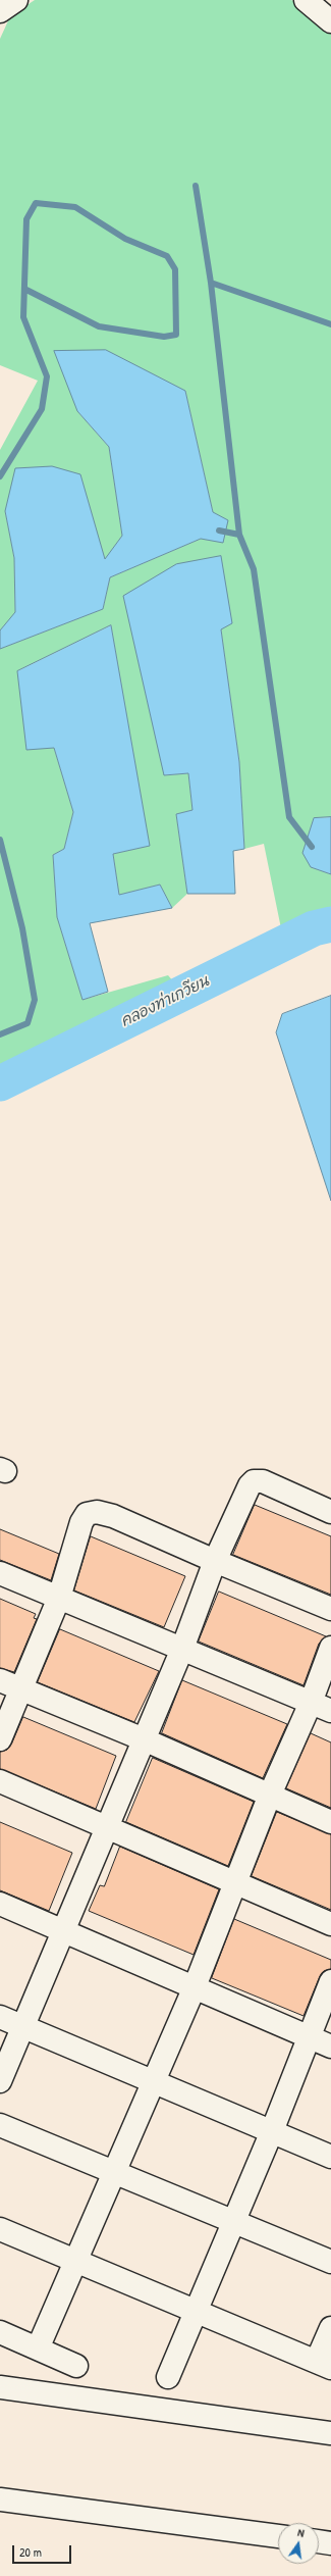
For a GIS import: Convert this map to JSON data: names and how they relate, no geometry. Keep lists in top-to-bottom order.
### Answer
{
  "water": ["คลองท่าเกวียน"],
  "scale_bar": "20 m",
  "north": "top"
}
